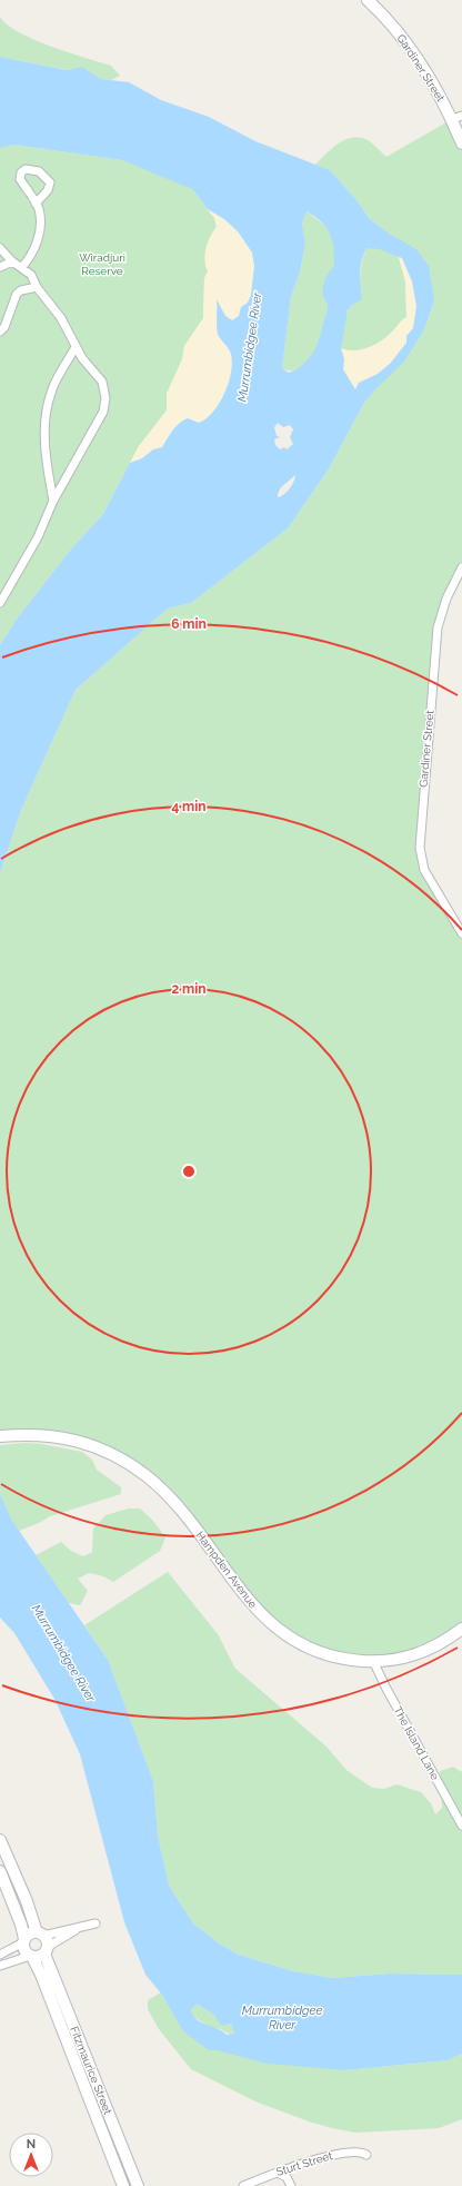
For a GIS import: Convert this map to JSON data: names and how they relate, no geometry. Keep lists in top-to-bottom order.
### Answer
{
  "streets": {
    "main road": ["Gardiner Street", "Hampden Avenue", "Fitzmaurice Street"],
    "street": ["The Island Lane", "Sturt Street"]
  },
  "crossings": [
    ["Hampden Avenue", "The Island Lane"]
  ],
  "water": ["Murrumbidgee River"],
  "parks": ["Wiradjuri Reserve"],
  "north": "top",
  "rings": ["6 min", "4 min", "2 min"]
}
